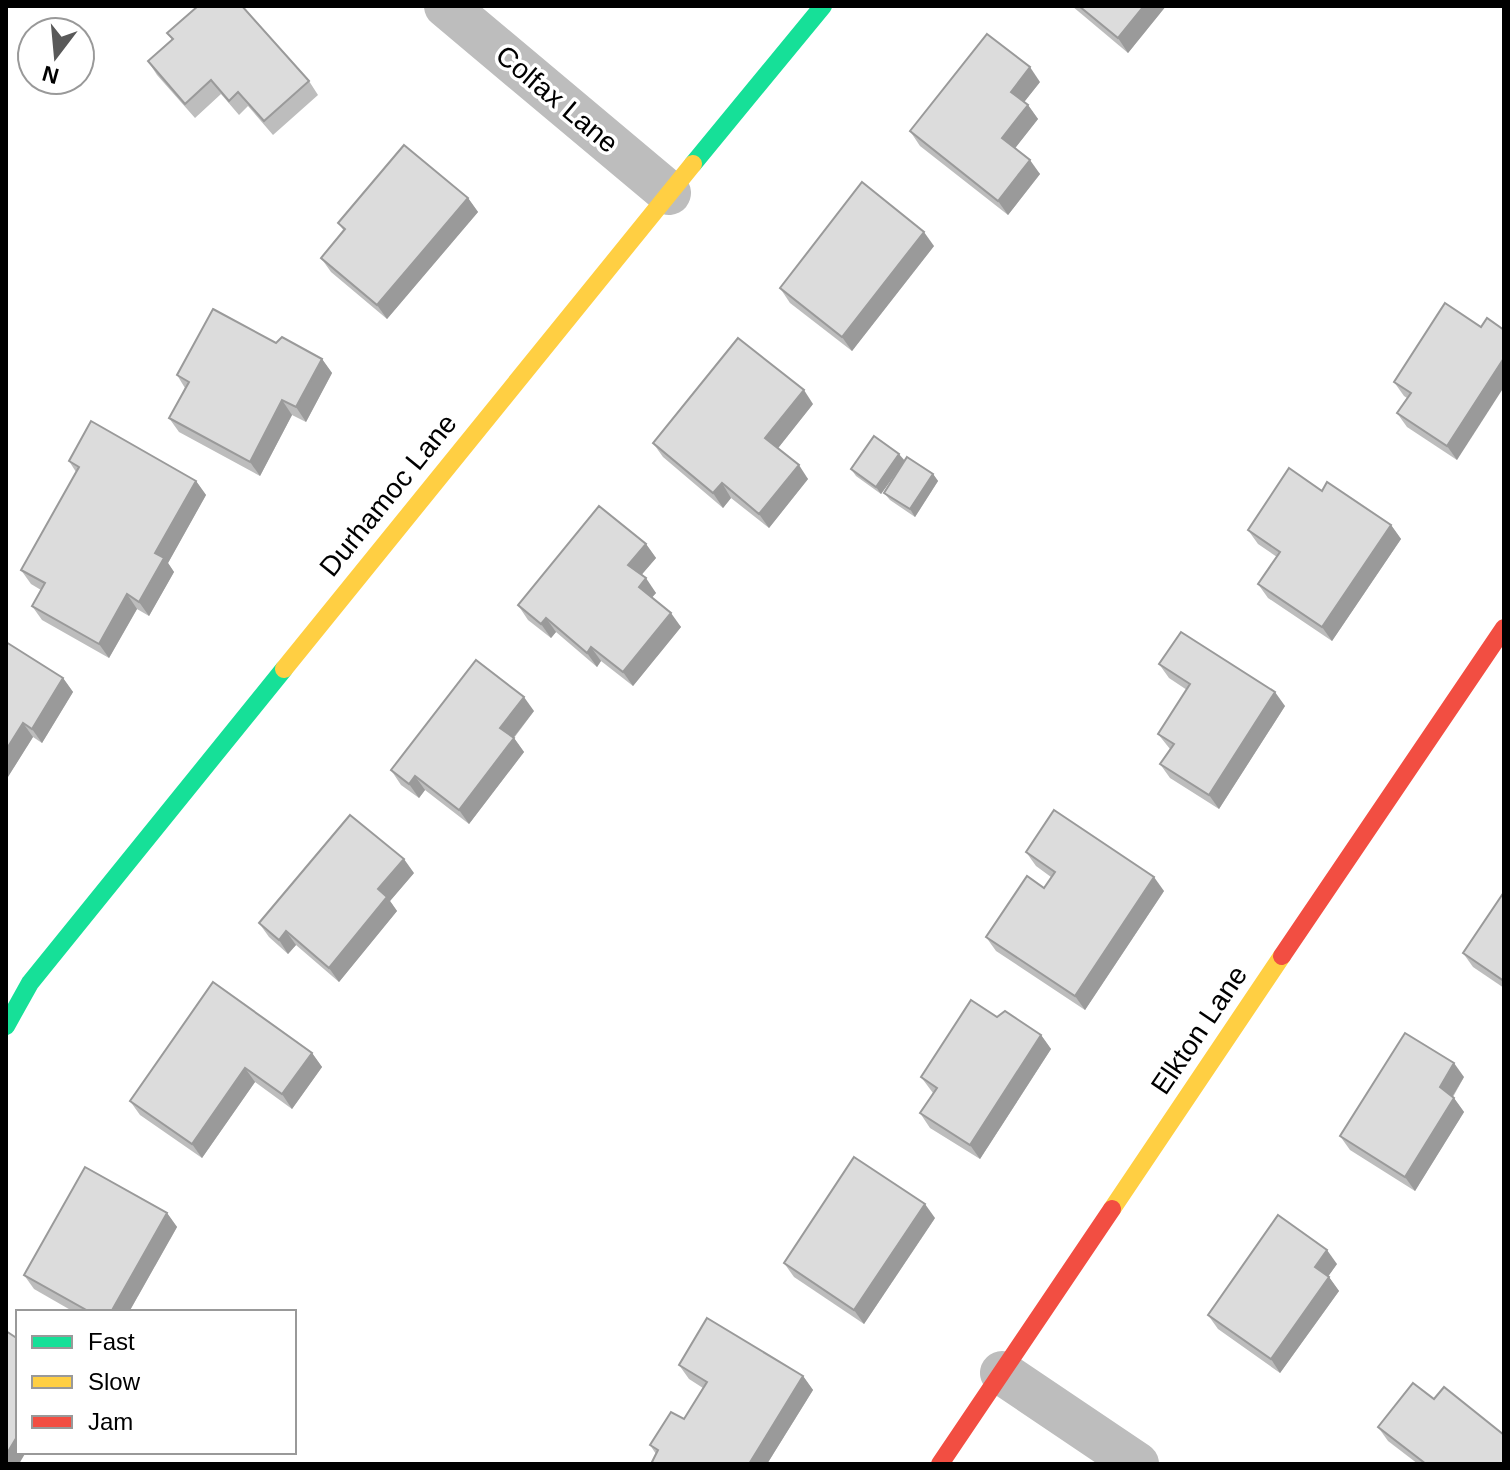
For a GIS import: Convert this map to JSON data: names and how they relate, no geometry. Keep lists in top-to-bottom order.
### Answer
{
  "streets": {
    "street": ["Colfax Lane", "Durhamoc Lane", "Elkton Lane"]
  },
  "crossings": [
    ["Colfax Lane", "Durhamoc Lane"]
  ],
  "legend": ["Fast", "Slow", "Jam"],
  "north": "bottom"
}
